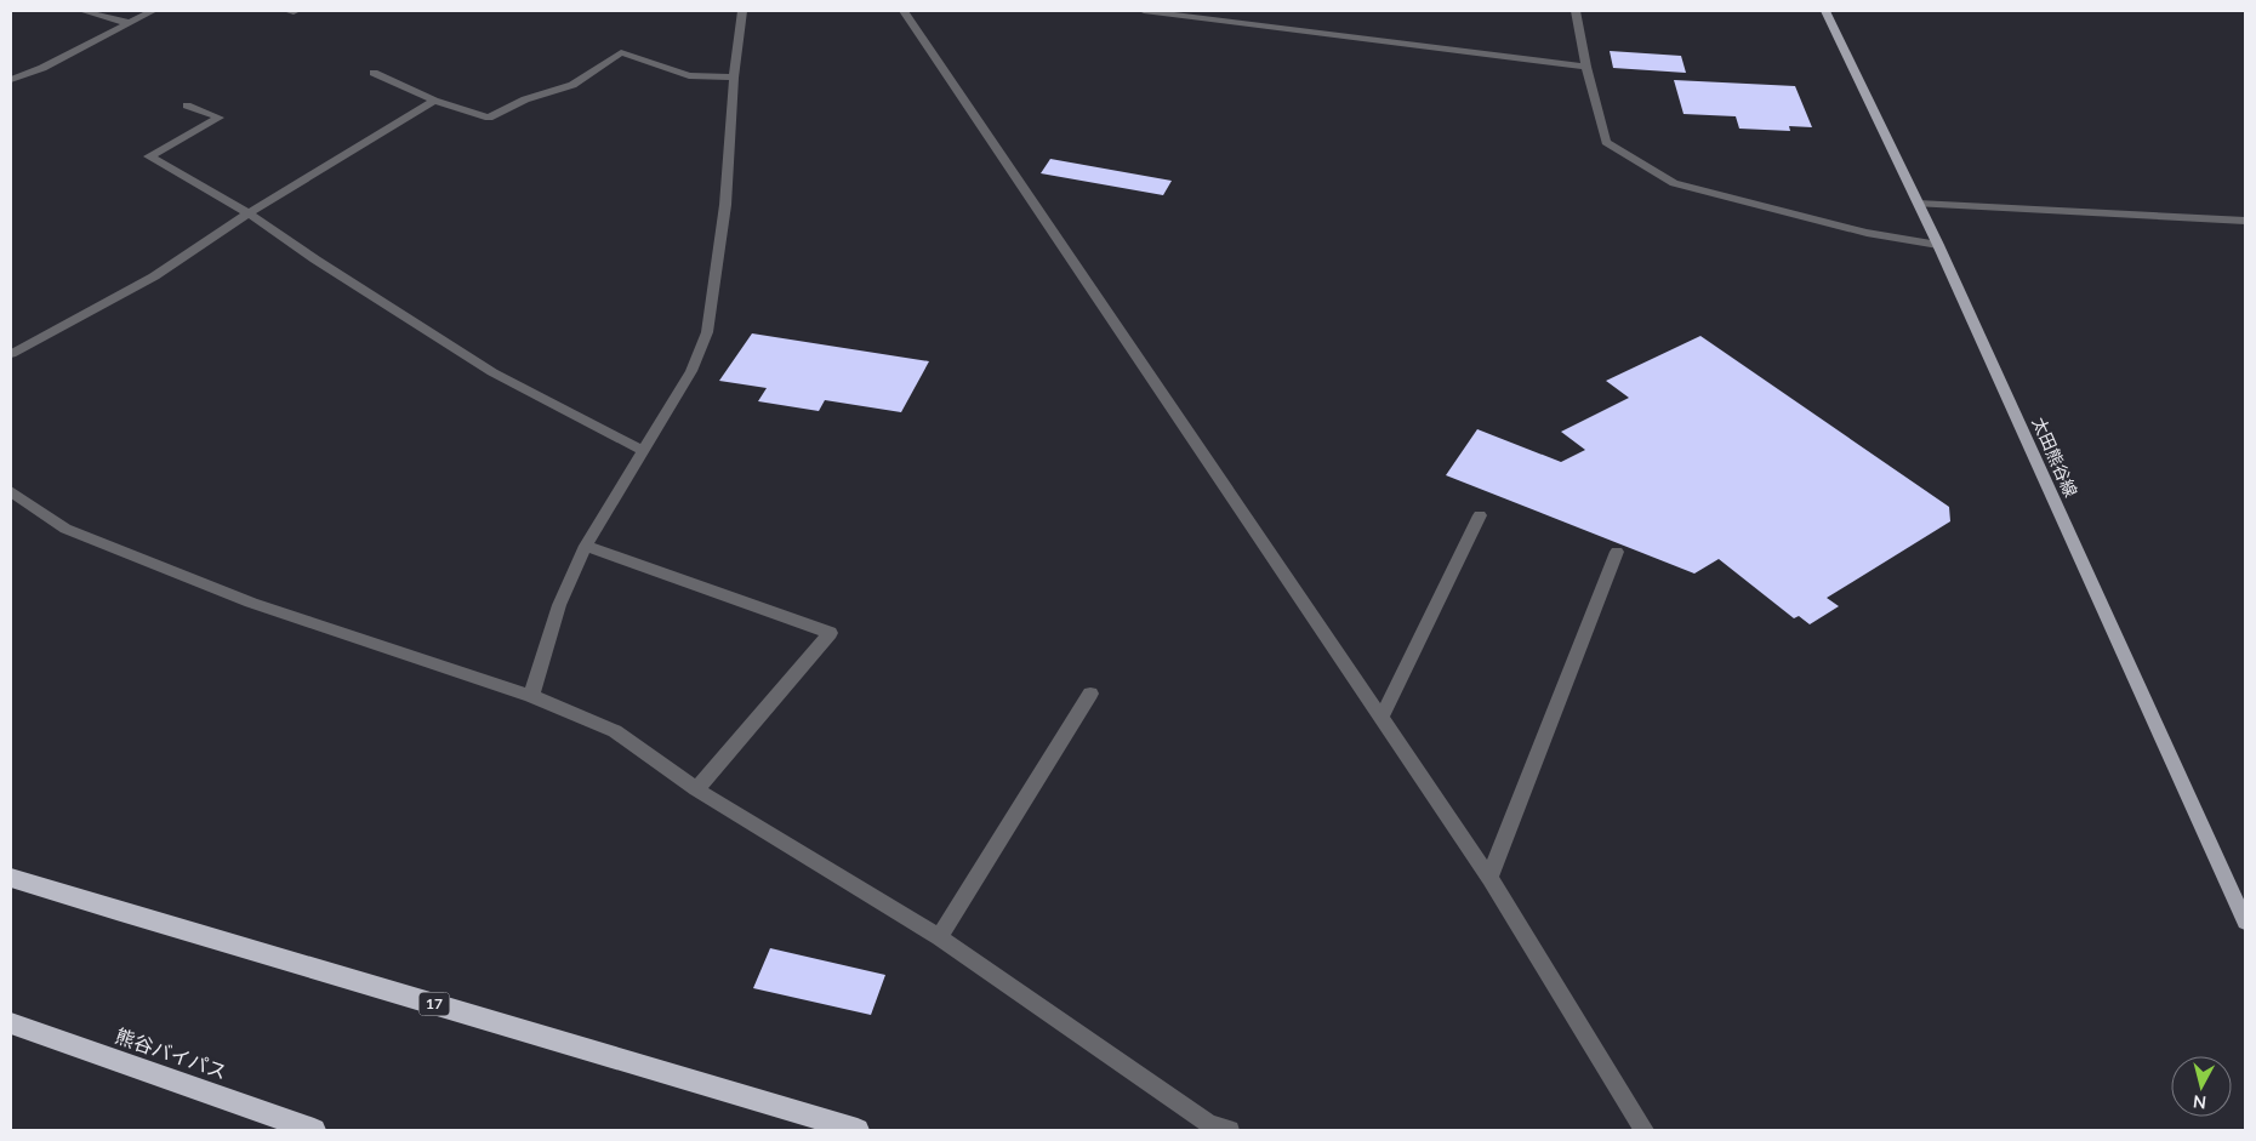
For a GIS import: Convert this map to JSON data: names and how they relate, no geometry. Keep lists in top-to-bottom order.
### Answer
{
  "streets": {
    "highway": ["17", "熊谷バイパス"],
    "main road": ["太田熊谷線"]
  },
  "north": "bottom"
}
